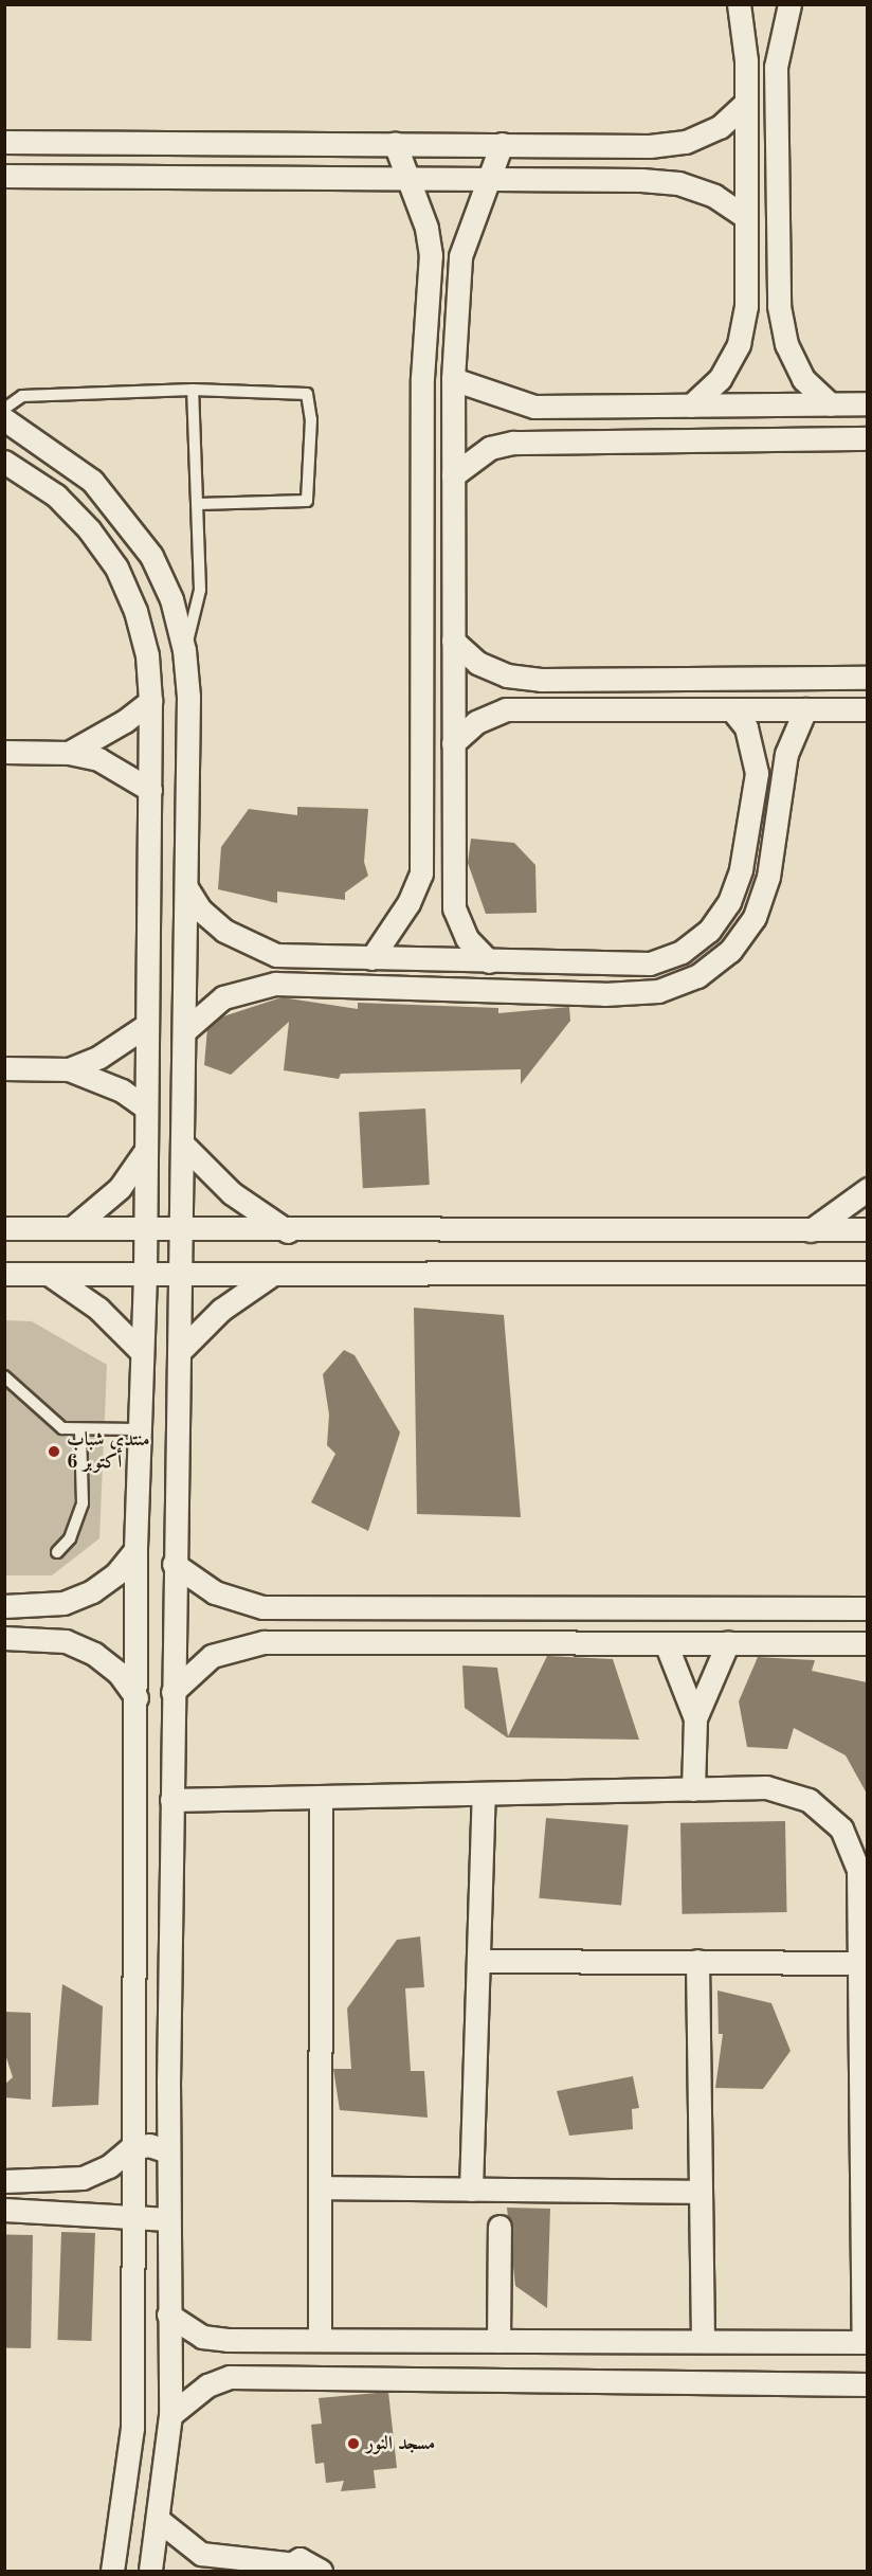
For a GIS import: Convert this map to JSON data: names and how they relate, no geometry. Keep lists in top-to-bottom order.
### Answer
{
  "places": ["منتدى شباب 6 أكتوبر", "مسجد النور"]
}
